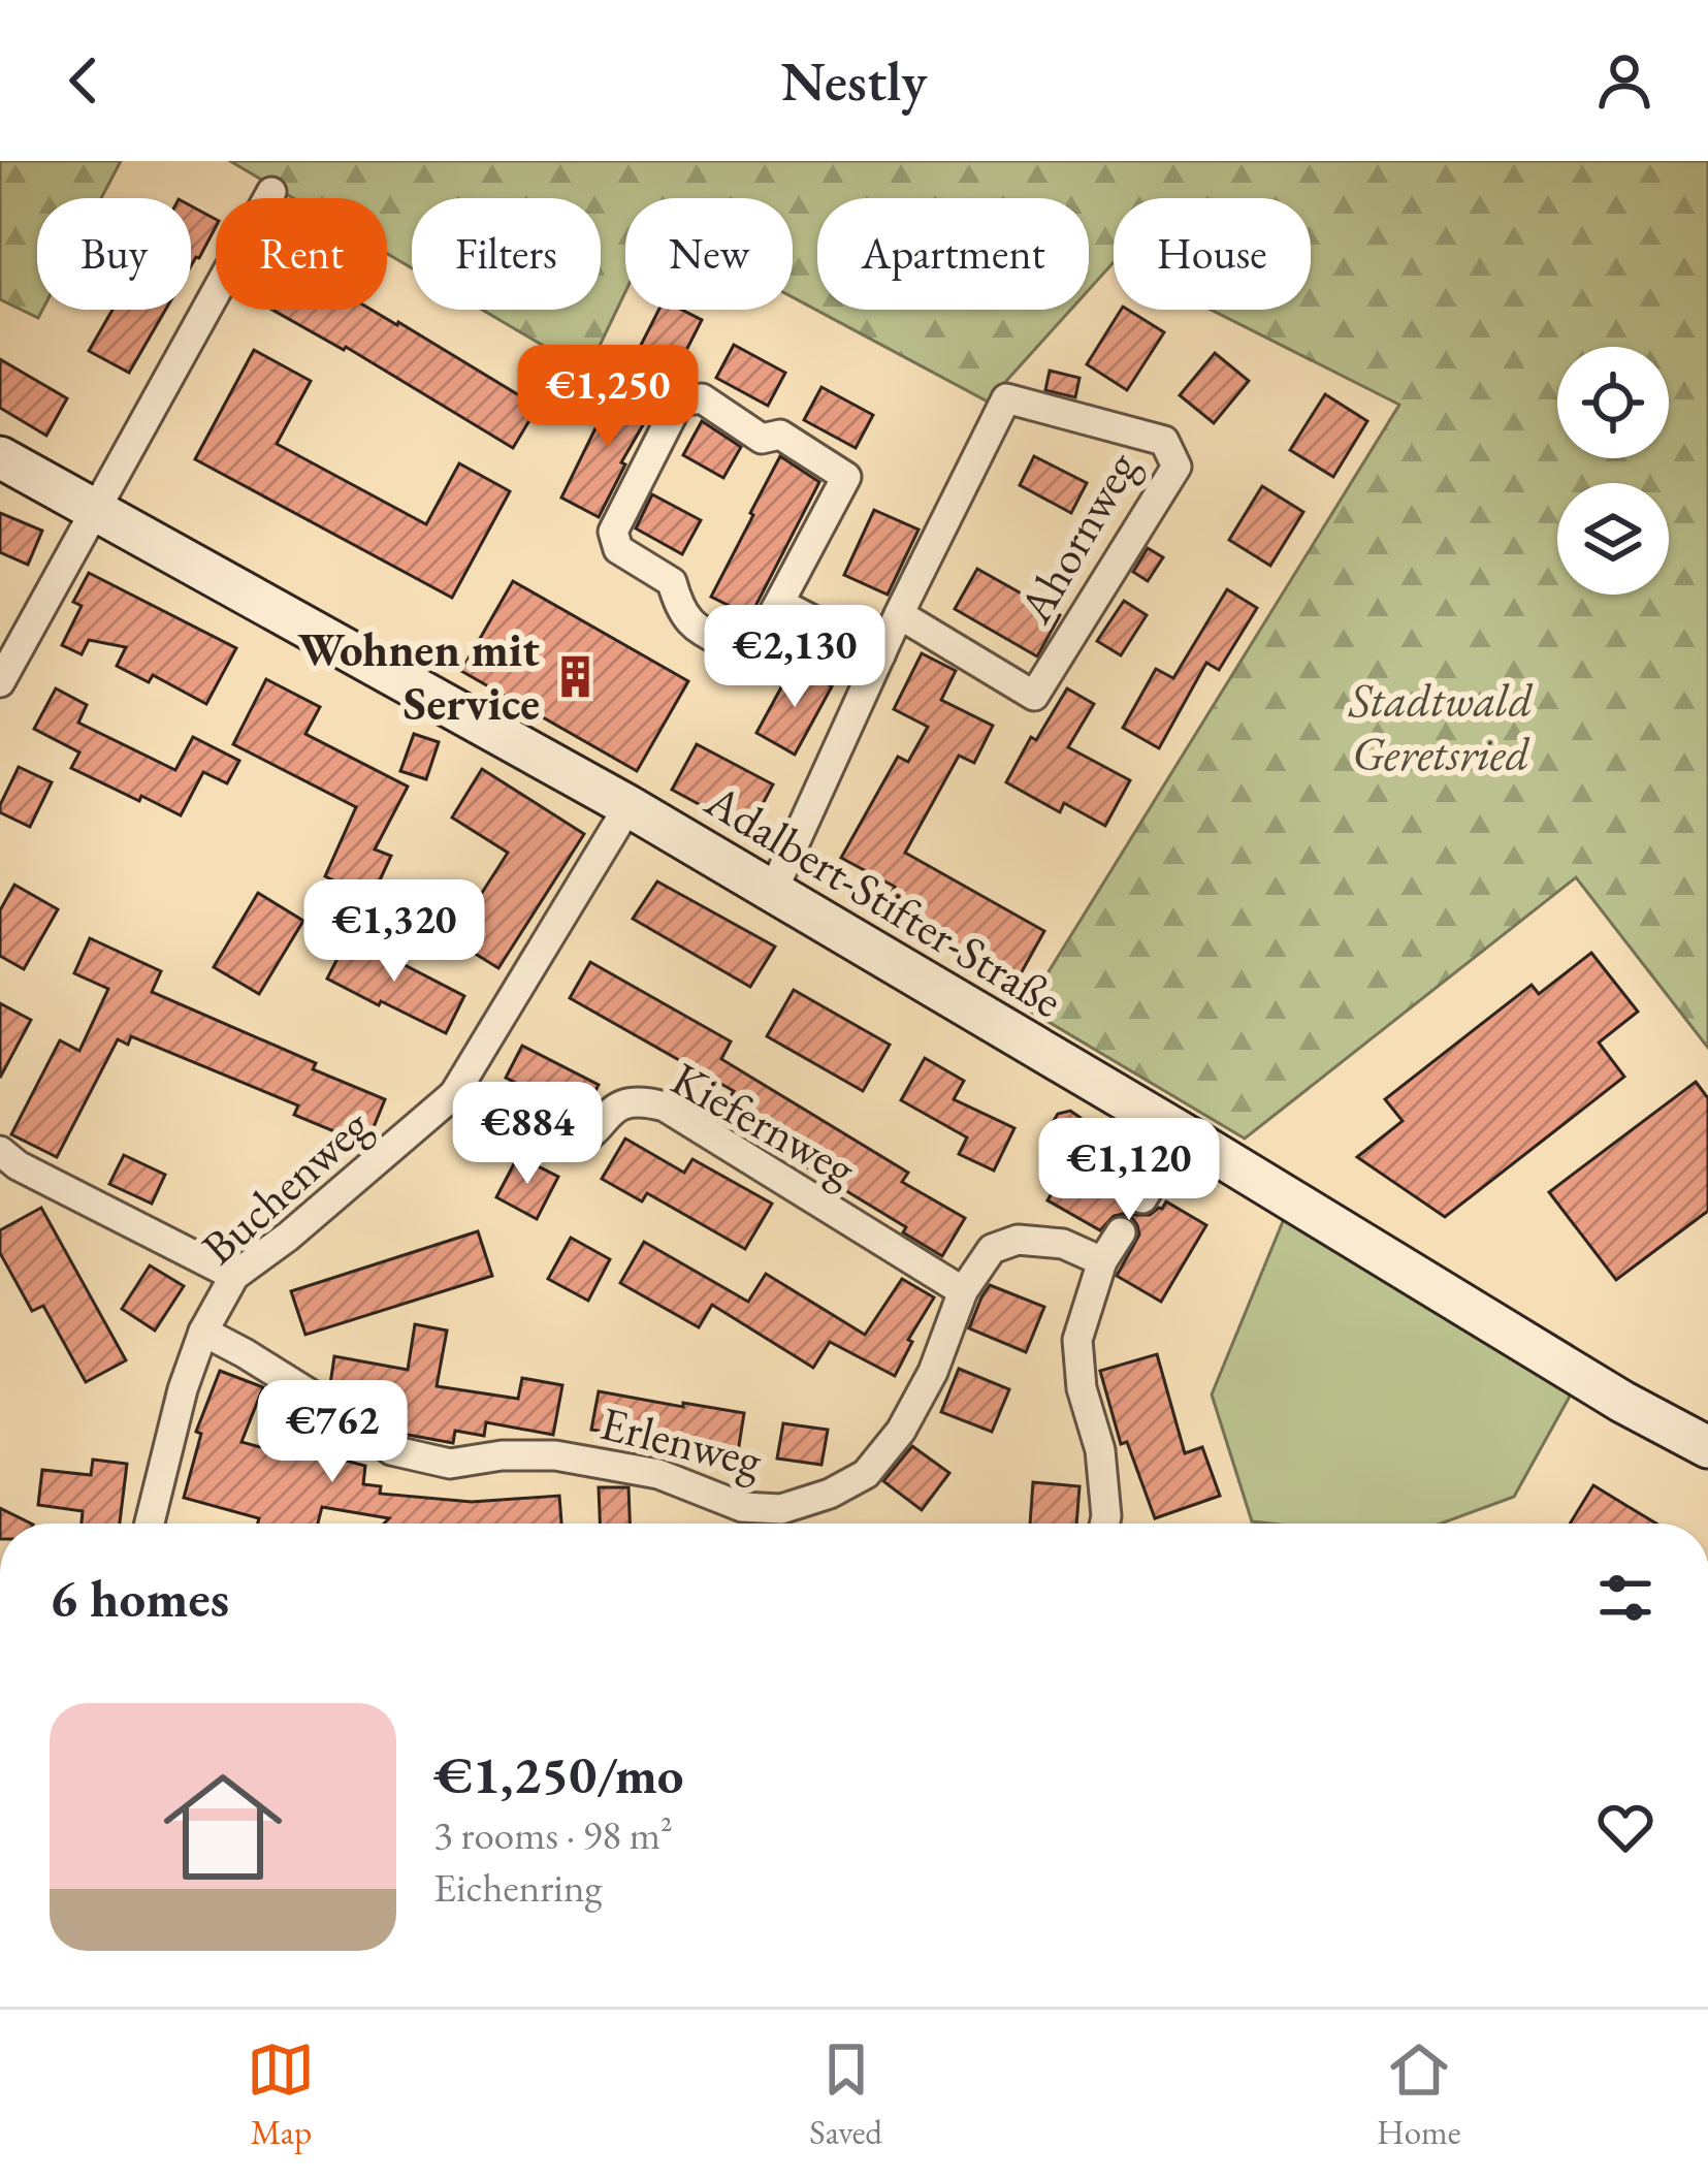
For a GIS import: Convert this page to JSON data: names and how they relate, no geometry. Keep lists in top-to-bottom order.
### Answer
{
  "streets": {
    "street": [
      "Ahornweg",
      "Adalbert-Stifter-Straße",
      "Kiefernweg",
      "Buchenweg",
      "Erlenweg"
    ]
  },
  "crossings": [
    ["Ahornweg", "Adalbert-Stifter-Straße"],
    ["Adalbert-Stifter-Straße", "Buchenweg"],
    ["Kiefernweg", "Buchenweg"],
    ["Kiefernweg", "Erlenweg"],
    ["Buchenweg", "Erlenweg"]
  ],
  "parks": ["Stadtwald Geretsried"],
  "places": {
    "building": ["Wohnen mit Service"]
  },
  "page": {
    "header": "Nestly",
    "chip": [
      "Buy",
      "Rent",
      "Filters",
      "New",
      "Apartment",
      "House"
    ],
    "price": [
      "€1,250",
      "€2,130",
      "€1,320",
      "€884",
      "€1,120",
      "€762"
    ],
    "heading": "6 homes",
    "list": [
      {
        "name": "€1,250/mo",
        "note": "3 rooms · 98 m² · Eichenring"
      }
    ],
    "tabs": ["Map", "Saved", "Home"]
  }
}
